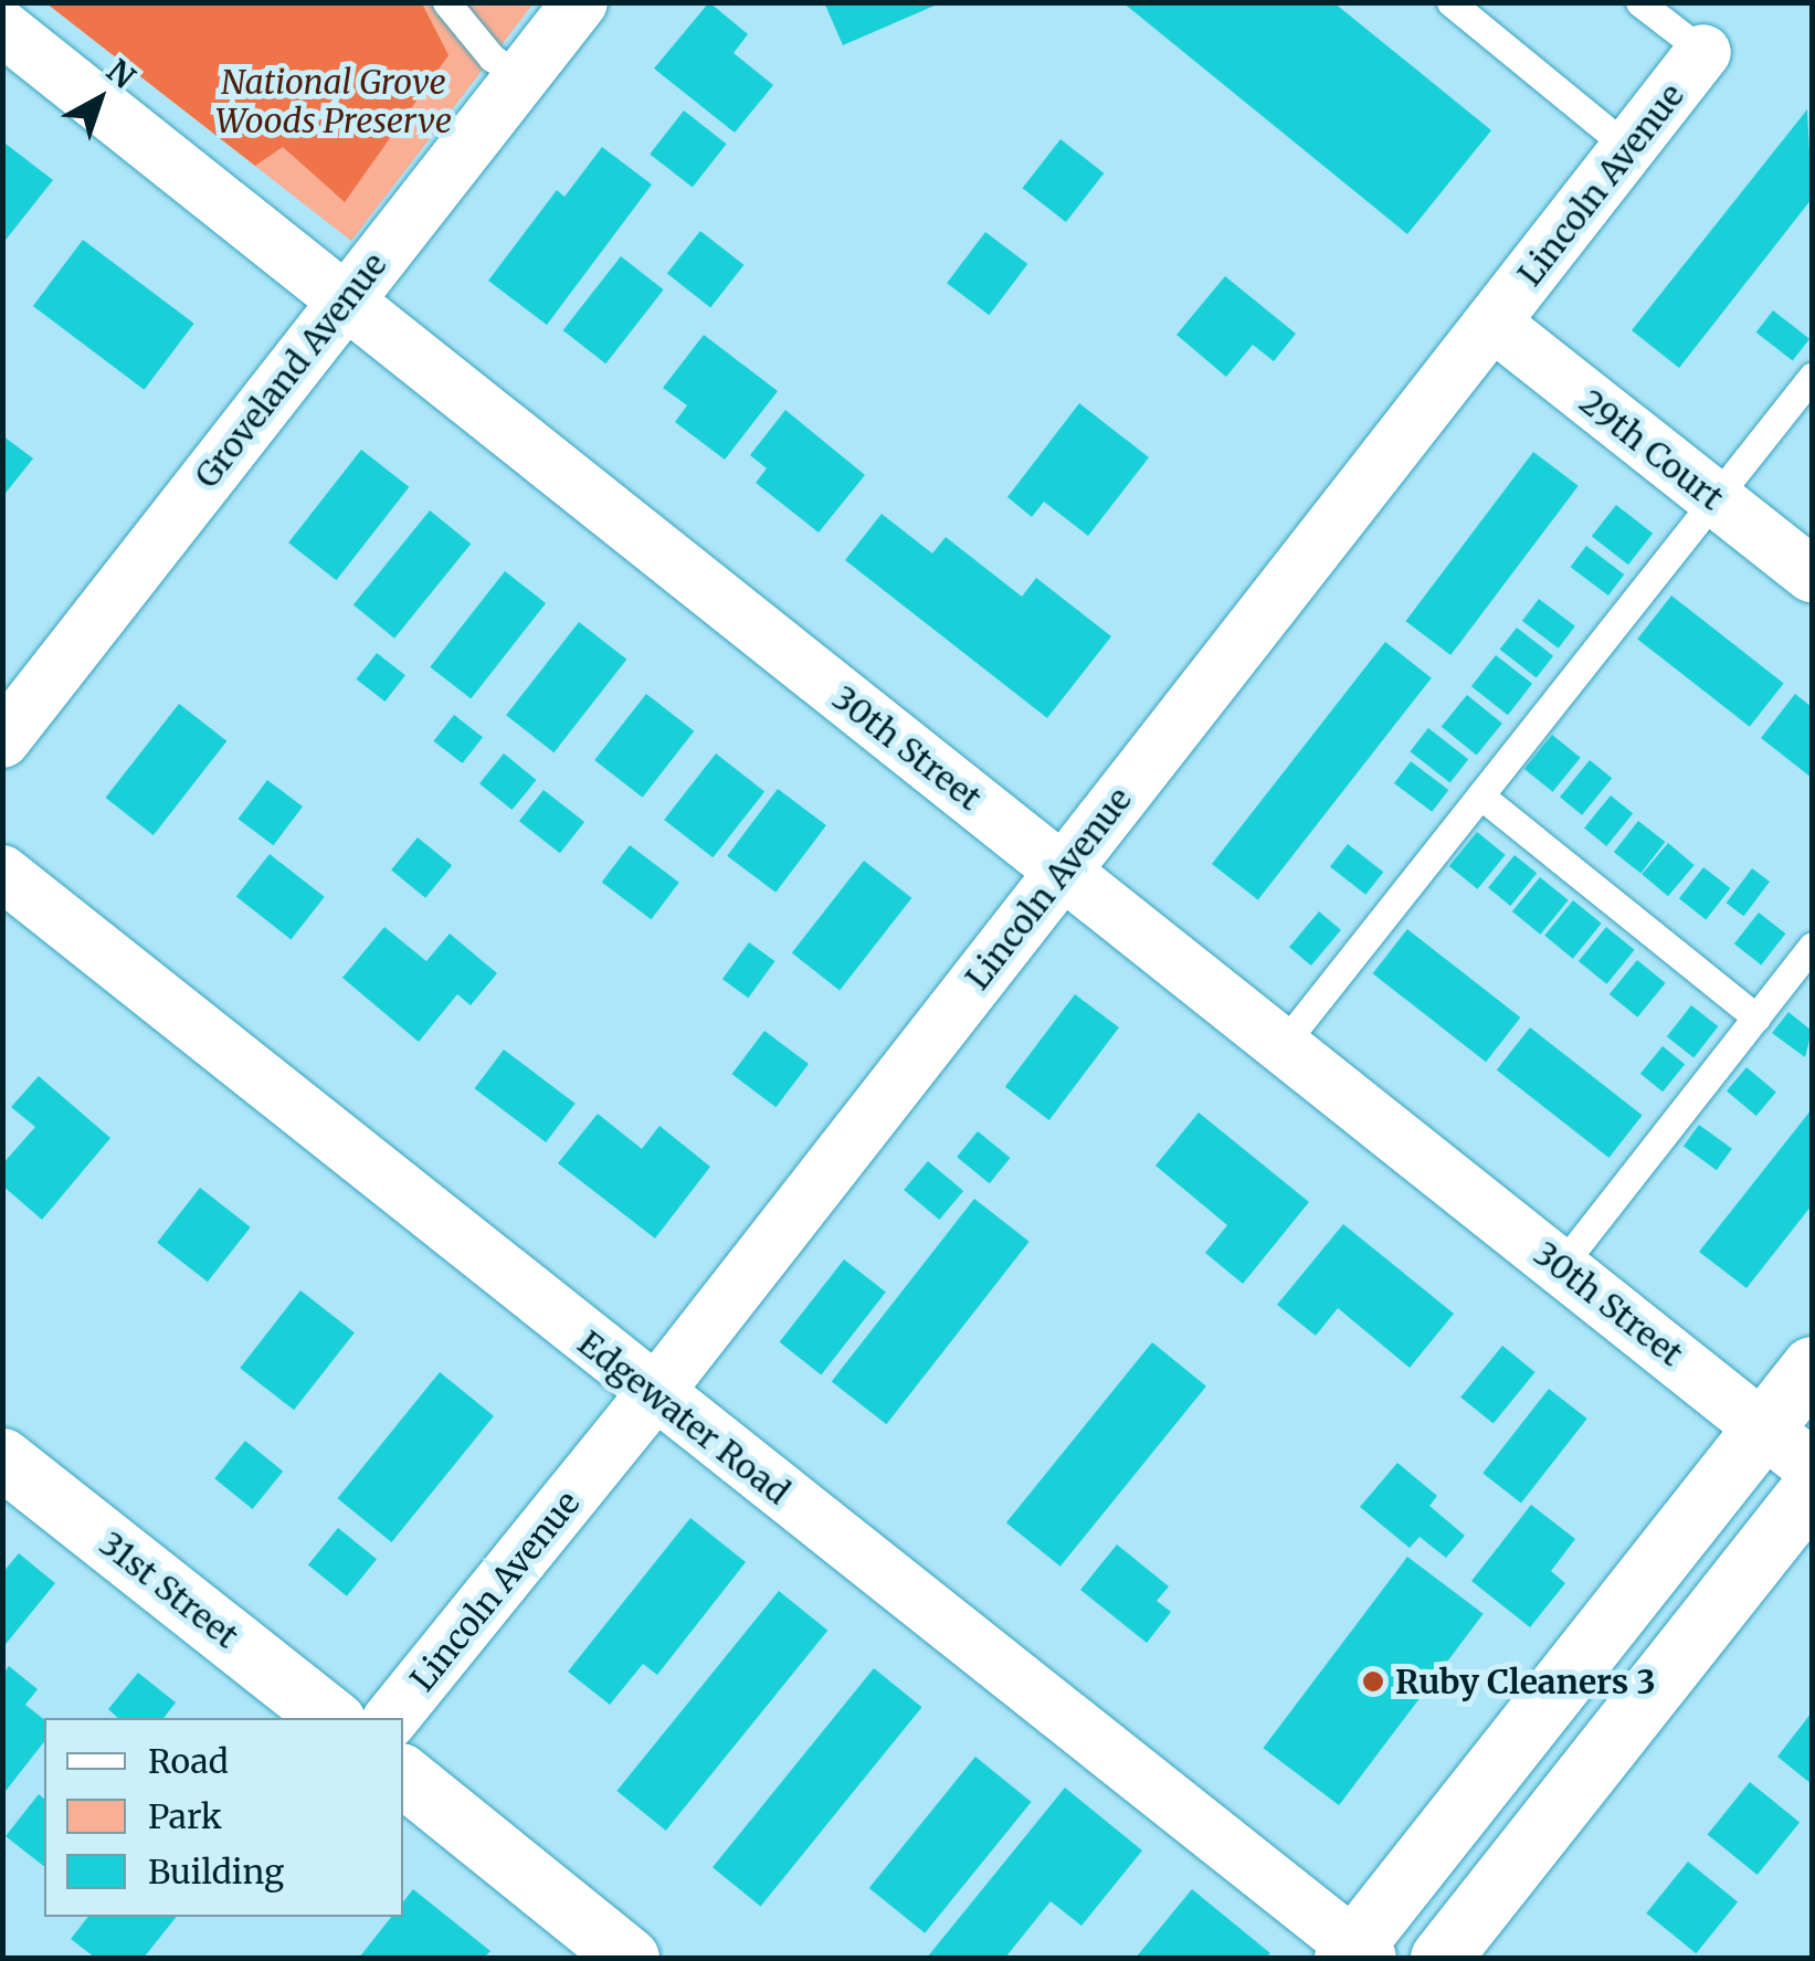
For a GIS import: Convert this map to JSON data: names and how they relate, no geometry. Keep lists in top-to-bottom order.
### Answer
{
  "streets": {
    "street": [
      "Lincoln Avenue",
      "Groveland Avenue",
      "29th Court",
      "30th Street",
      "Edgewater Road",
      "31st Street"
    ]
  },
  "crossings": [
    ["Lincoln Avenue", "29th Court"],
    ["Lincoln Avenue", "30th Street"],
    ["Lincoln Avenue", "Edgewater Road"],
    ["Groveland Avenue", "30th Street"]
  ],
  "parks": ["National Grove Woods Preserve"],
  "places": ["Ruby Cleaners 3"],
  "legend": ["Road", "Park", "Building"],
  "north": "top right"
}
